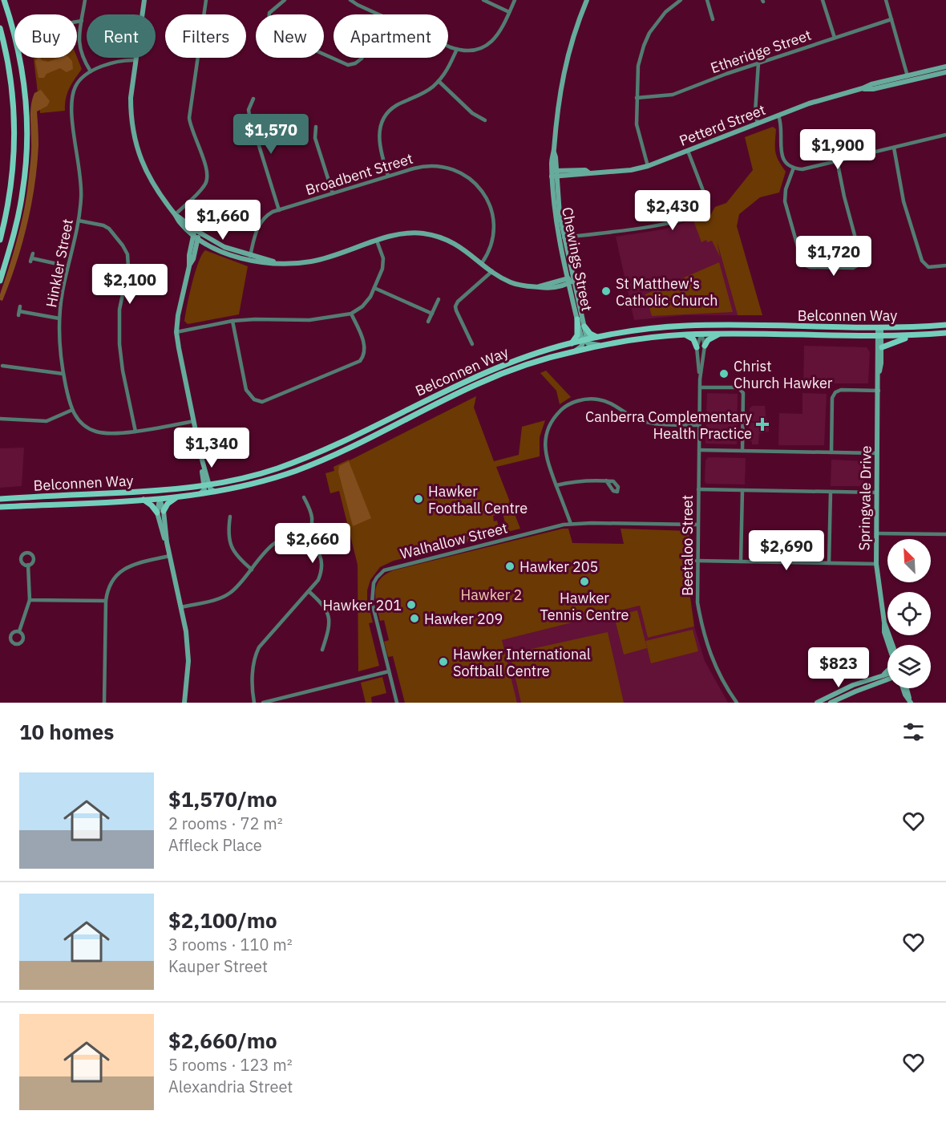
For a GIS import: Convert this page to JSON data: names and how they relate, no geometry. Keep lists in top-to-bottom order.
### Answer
{
  "streets": {
    "main road": ["Belconnen Way"],
    "street": [
      "Etheridge Street",
      "Petterd Street",
      "Broadbent Street",
      "Chewings Street",
      "Hinkler Street",
      "Springvale Drive",
      "Walhallow Street",
      "Beetaloo Street"
    ]
  },
  "crossings": [
    ["Petterd Street", "Chewings Street"],
    ["Chewings Street", "Belconnen Way"],
    ["Belconnen Way", "Springvale Drive"],
    ["Belconnen Way", "Beetaloo Street"],
    ["Walhallow Street", "Beetaloo Street"]
  ],
  "parks": ["Hawker 2"],
  "places": {
    "other": [
      "St Matthew's Catholic Church",
      "Christ Church Hawker",
      "Hawker Football Centre",
      "Hawker 205",
      "Hawker Tennis Centre",
      "Hawker 201",
      "Hawker 209",
      "Hawker International Softball Centre"
    ],
    "health": ["Canberra Complementary Health Practice"]
  },
  "north": "top left",
  "page": {
    "chip": [
      "Buy",
      "Rent",
      "Filters",
      "New",
      "Apartment"
    ],
    "price": [
      "$1,570",
      "$1,900",
      "$2,430",
      "$1,660",
      "$1,720",
      "$2,100",
      "$1,340",
      "$2,660",
      "$2,690",
      "$823"
    ],
    "heading": "10 homes",
    "list": [
      {
        "name": "$1,570/mo",
        "note": "2 rooms · 72 m² · Affleck Place"
      },
      {
        "name": "$2,100/mo",
        "note": "3 rooms · 110 m² · Kauper Street"
      },
      {
        "name": "$2,660/mo",
        "note": "5 rooms · 123 m² · Alexandria Street"
      }
    ]
  }
}
